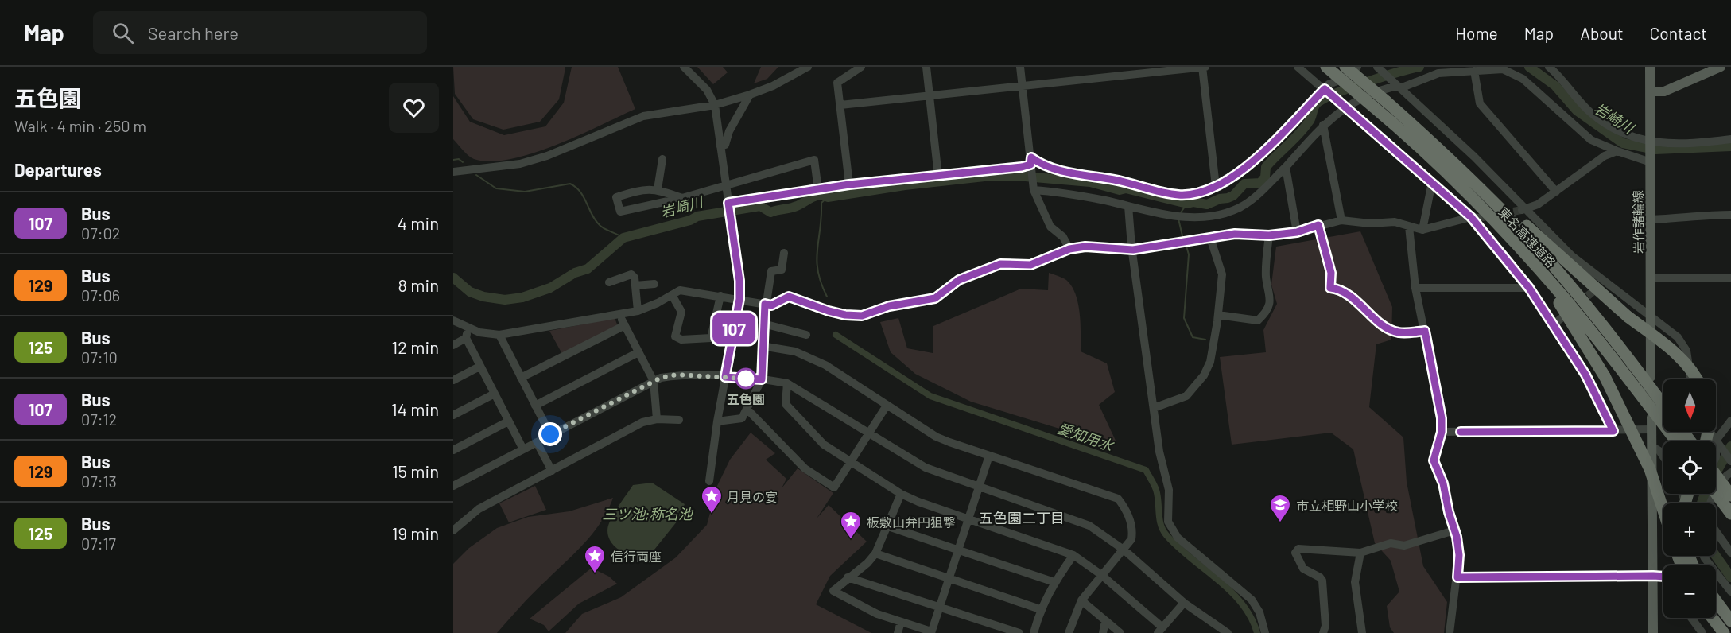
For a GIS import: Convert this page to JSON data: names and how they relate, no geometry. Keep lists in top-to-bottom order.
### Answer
{
  "streets": {
    "highway": ["東名高速道路"],
    "main road": ["岩作諸輪線"]
  },
  "districts": ["五色園二丁目"],
  "water": ["岩崎川", "愛知用水", "三ツ池;称名池"],
  "places": {
    "other": ["五色園"],
    "place": ["月見の宴", "板敷山弁円狙撃", "信行両座"],
    "school or university": ["市立相野山小学校"]
  },
  "lines": ["bus line 107"],
  "north": "bottom",
  "page": {
    "header": "Map",
    "search": "Search here",
    "nav": [
      "Home",
      "Map",
      "About",
      "Contact"
    ],
    "heading": [
      ["五色園", "Walk · 4 min · 250 m"],
      "Departures"
    ],
    "on_map": "107",
    "list": [
      {
        "mark": "107",
        "name": "Bus",
        "note": "07:02",
        "value": "4 min"
      },
      {
        "mark": "129",
        "name": "Bus",
        "note": "07:06",
        "value": "8 min"
      },
      {
        "mark": "125",
        "name": "Bus",
        "note": "07:10",
        "value": "12 min"
      },
      {
        "mark": "107",
        "name": "Bus",
        "note": "07:12",
        "value": "14 min"
      },
      {
        "mark": "129",
        "name": "Bus",
        "note": "07:13",
        "value": "15 min"
      },
      {
        "mark": "125",
        "name": "Bus",
        "note": "07:17",
        "value": "19 min"
      }
    ],
    "map_buttons": ["+", "−"]
  }
}
